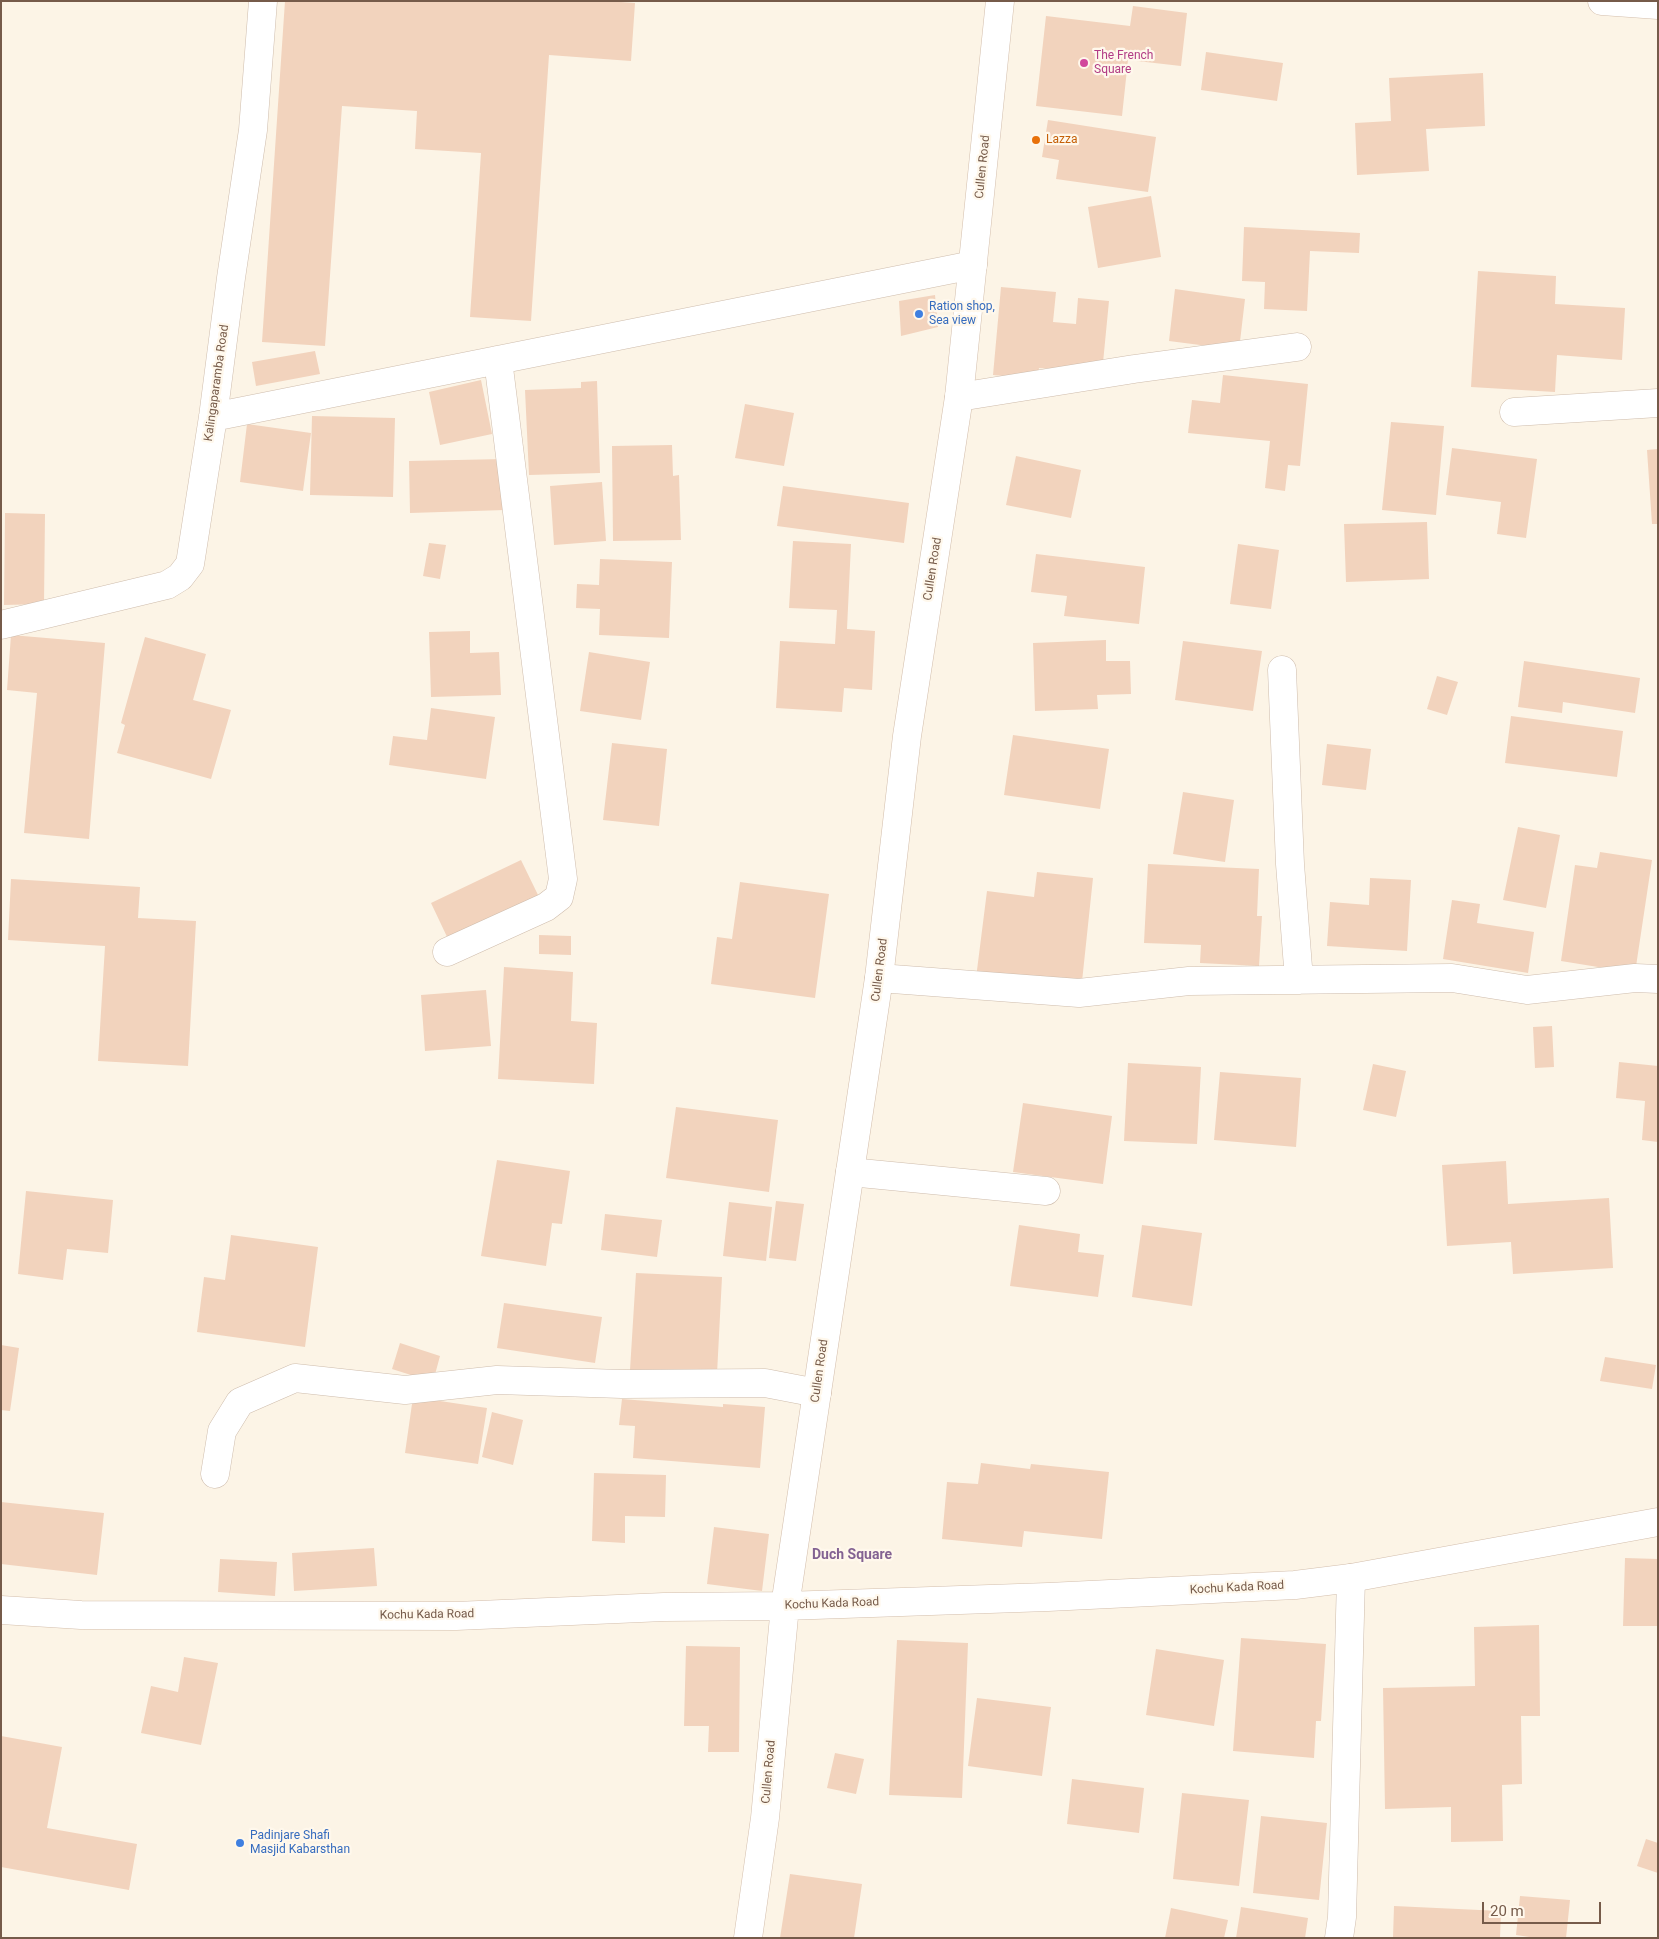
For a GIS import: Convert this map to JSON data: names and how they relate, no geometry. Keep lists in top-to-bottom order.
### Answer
{
  "streets": {
    "street": ["Cullen Road", "Kalingaparamba Road", "Kochu Kada Road"]
  },
  "crossings": [
    ["Cullen Road", "Kochu Kada Road"]
  ],
  "districts": ["Duch Square"],
  "places": [
    "The French Square",
    "Lazza",
    "Ration shop, Sea view",
    "Padinjare Shafi Masjid Kabarsthan"
  ],
  "scale_bar": "20 m"
}
